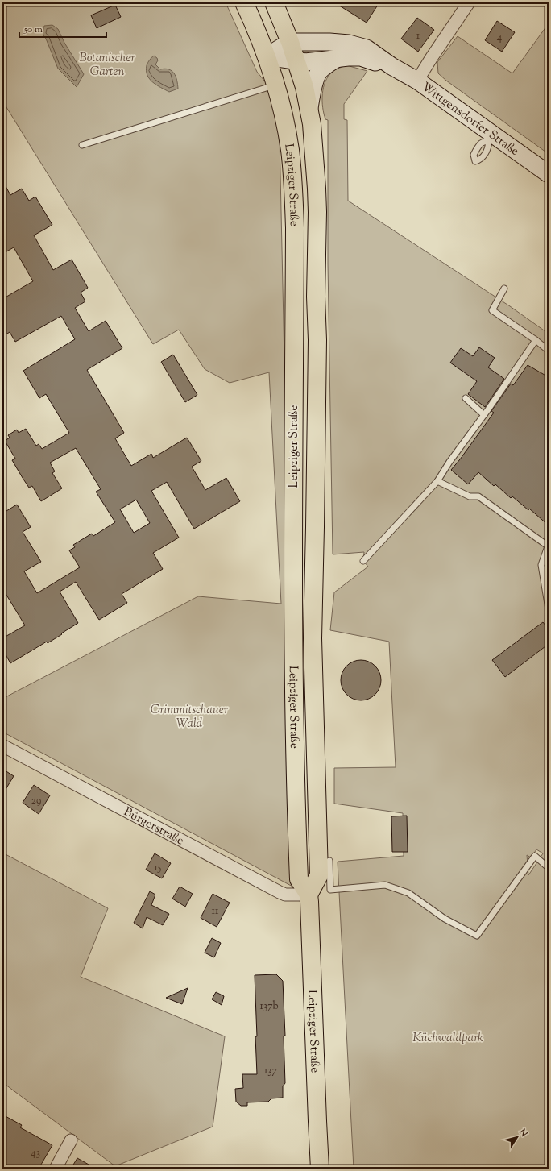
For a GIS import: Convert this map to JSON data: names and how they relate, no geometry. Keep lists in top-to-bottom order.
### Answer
{
  "streets": {
    "main road": ["Leipziger Straße"],
    "street": ["Wittgensdorfer Straße", "Bürgerstraße"]
  },
  "crossings": [
    ["Wittgensdorfer Straße", "Leipziger Straße"],
    ["Leipziger Straße", "Bürgerstraße"]
  ],
  "parks": ["Botanischer Garten", "Crimmitschauer Wald", "Küchwaldpark"],
  "house_numbers": [
    "1",
    "4",
    "29",
    "15",
    "11",
    "137b",
    "137",
    "43"
  ],
  "scale_bar": "50 m",
  "north": "top right"
}
